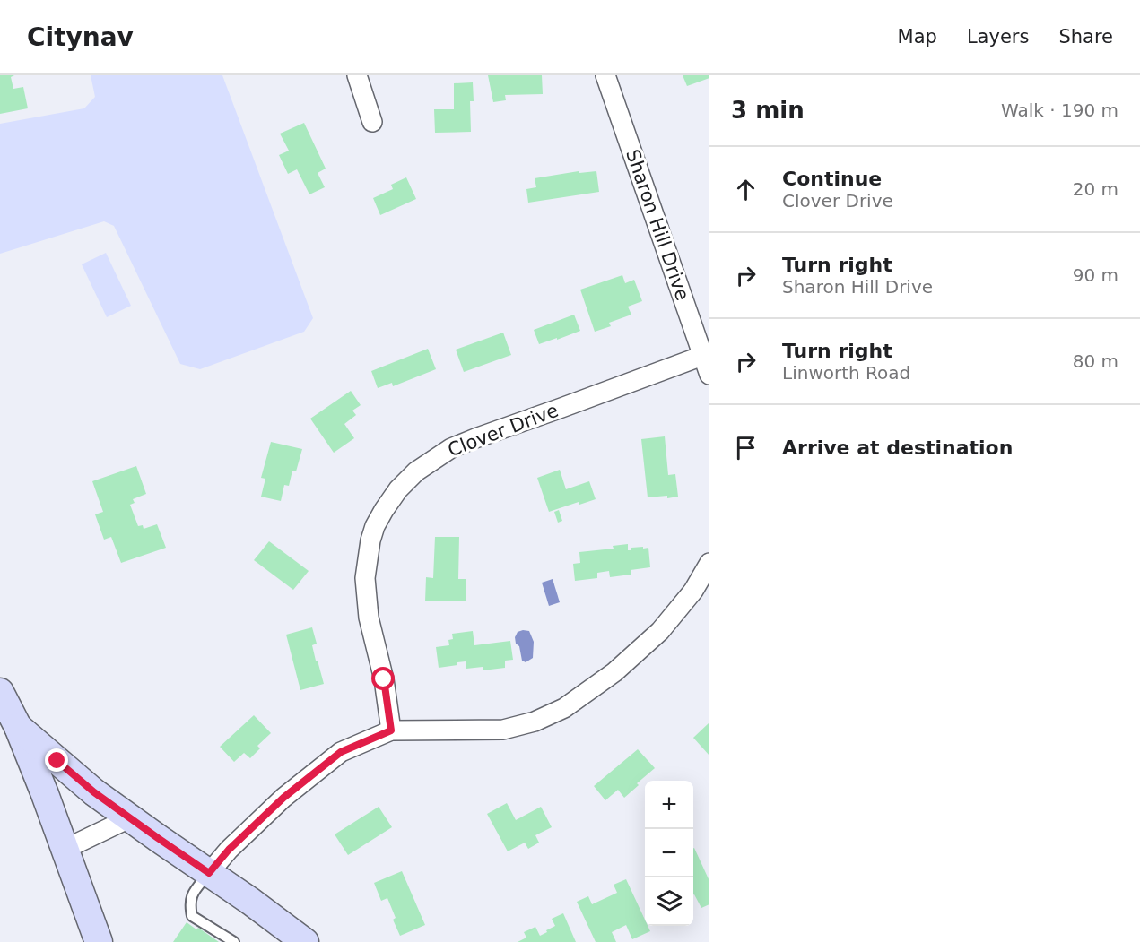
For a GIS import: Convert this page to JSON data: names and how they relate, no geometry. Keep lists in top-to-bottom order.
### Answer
{
  "streets": {
    "street": ["Sharon Hill Drive", "Clover Drive"]
  },
  "crossings": [
    ["Sharon Hill Drive", "Clover Drive"]
  ],
  "page": {
    "header": "Citynav",
    "nav": ["Map", "Layers", "Share"],
    "heading": ["3 min", "Walk · 190 m"],
    "list": [
      ["Continue", "Clover Drive", "20 m"],
      ["Turn right", "Sharon Hill Drive", "90 m"],
      ["Turn right", "Linworth Road", "80 m"],
      "Arrive at destination"
    ],
    "map_buttons": ["+", "−"]
  }
}
